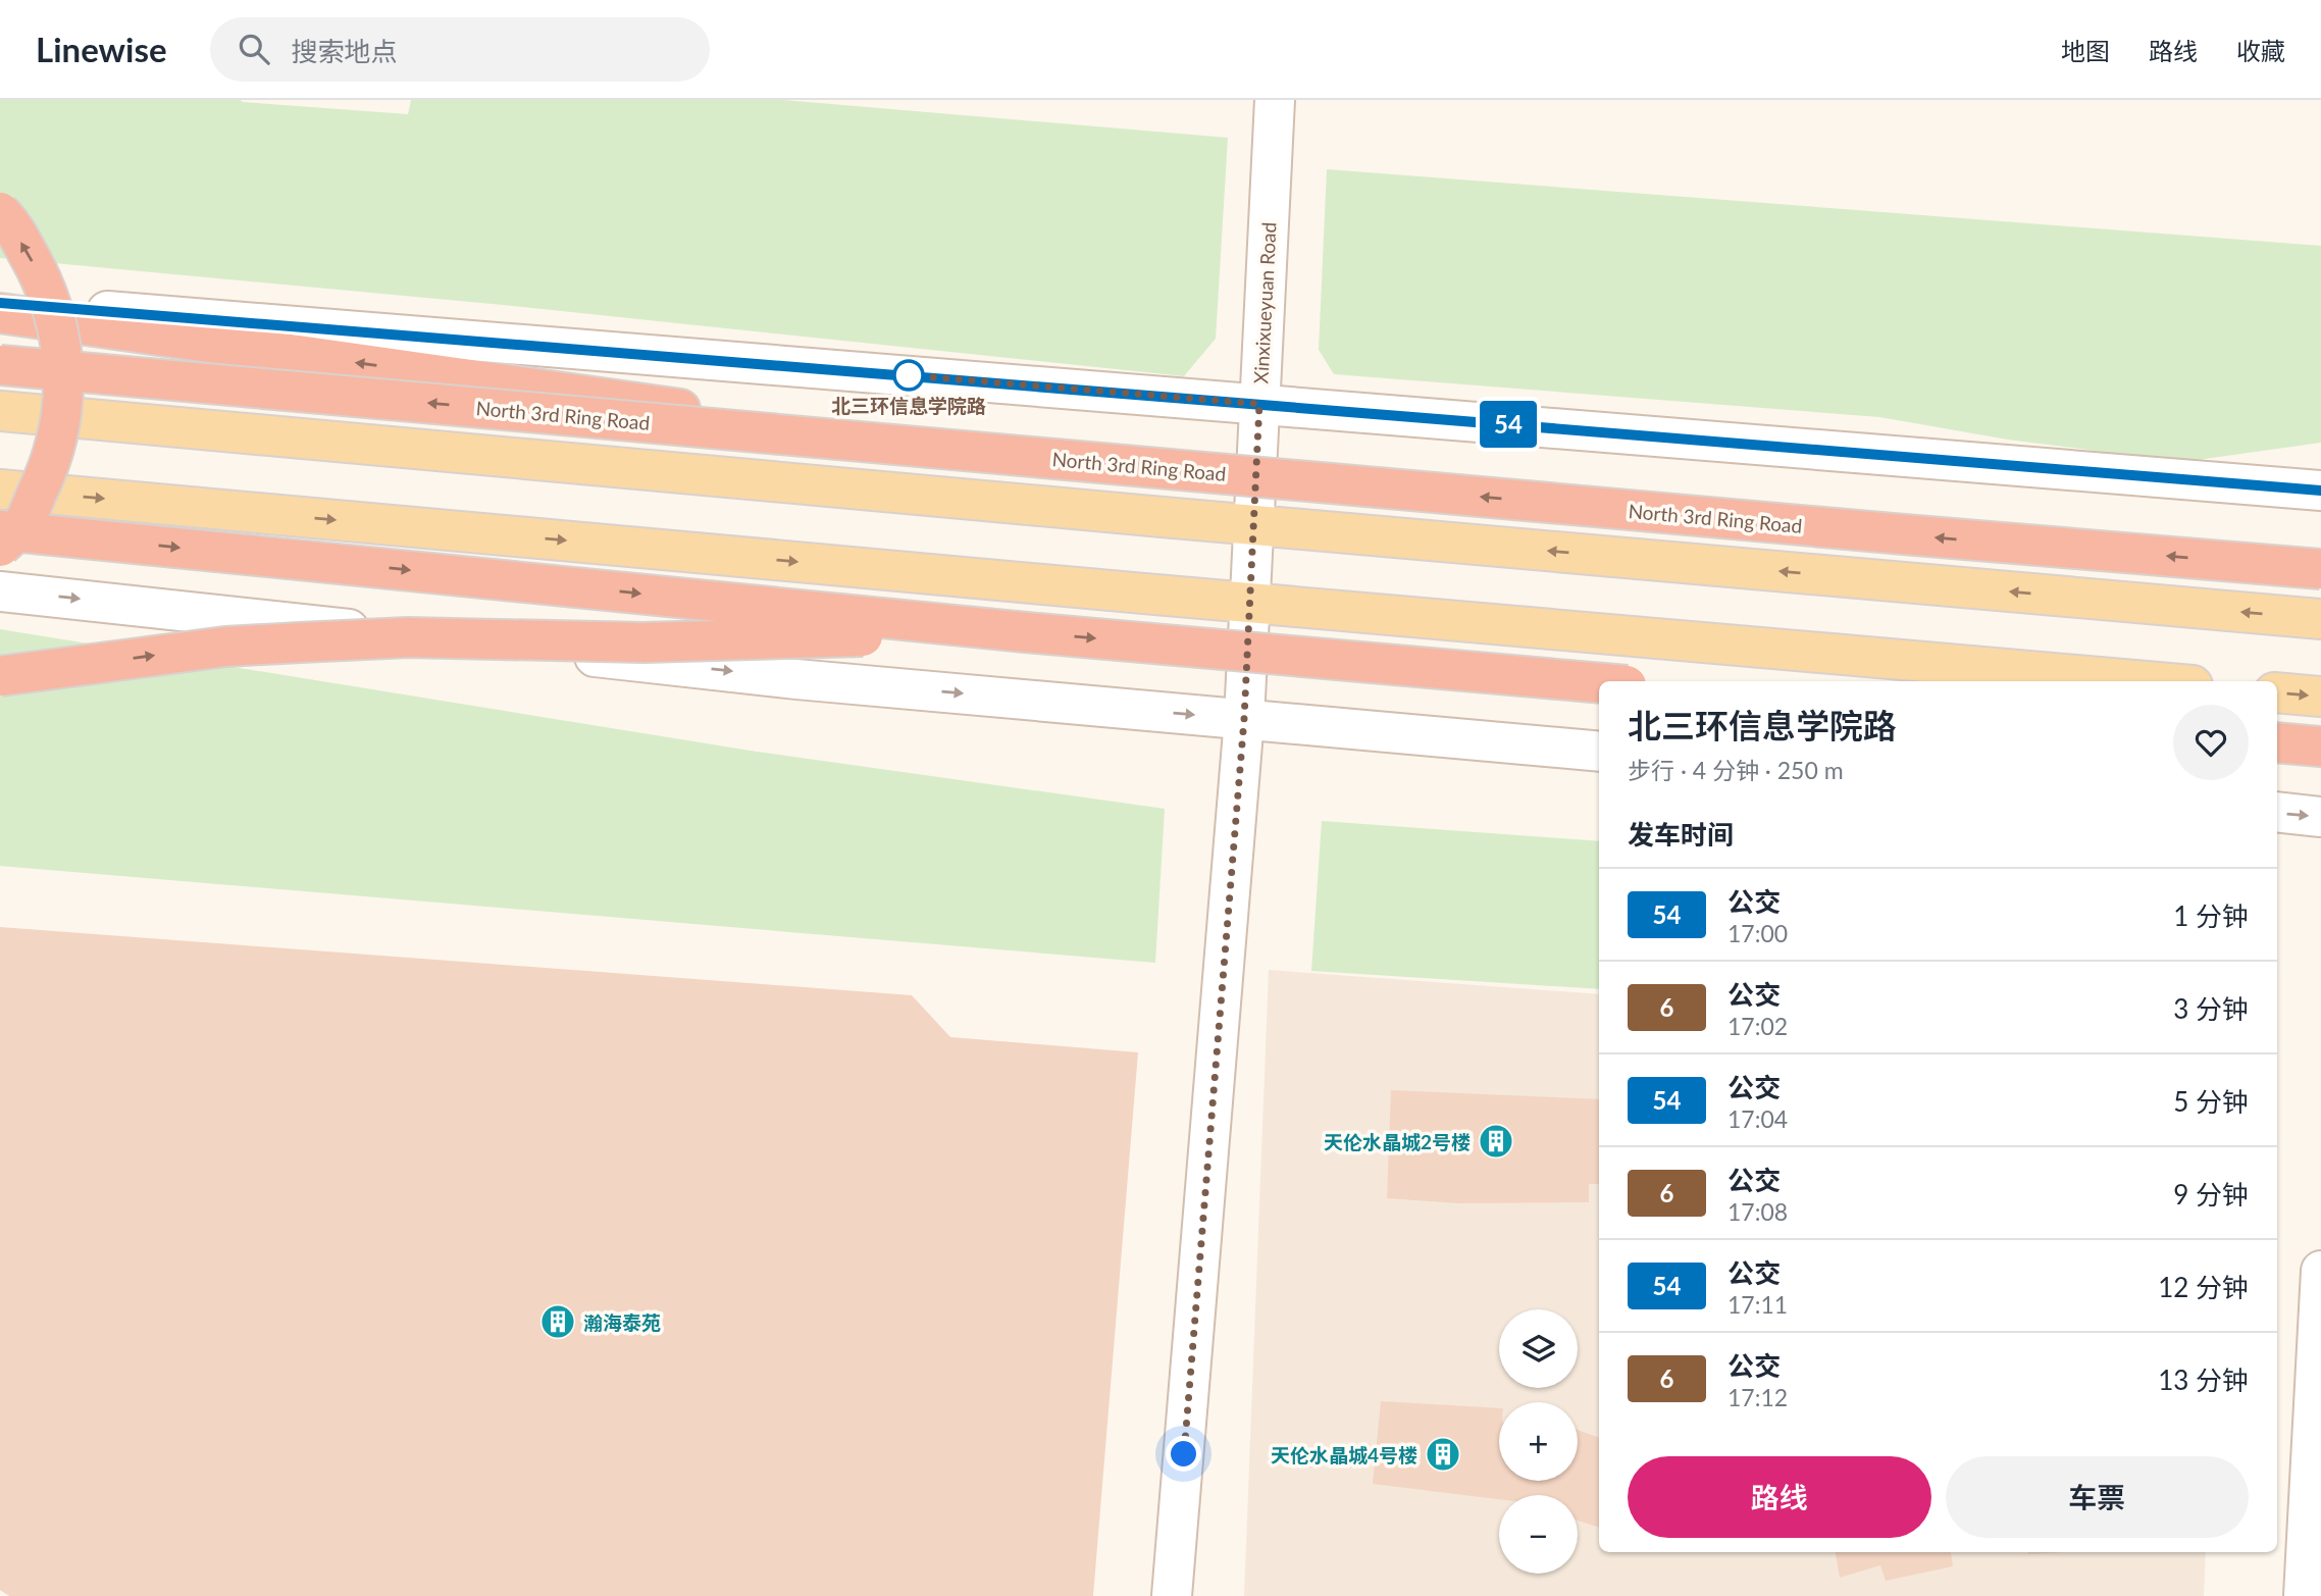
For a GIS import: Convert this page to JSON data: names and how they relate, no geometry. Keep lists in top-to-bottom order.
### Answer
{
  "streets": {
    "highway": ["North 3rd Ring Road"],
    "street": ["Xinxixueyuan Road"]
  },
  "places": {
    "other": ["北三环信息学院路"],
    "building": ["天伦水晶城2号楼", "瀚海泰苑", "天伦水晶城4号楼"]
  },
  "lines": ["bus line 54"],
  "page": {
    "header": "Linewise",
    "search": "搜索地点",
    "nav": ["地图", "路线", "收藏"],
    "on_map": "54",
    "heading": [
      ["北三环信息学院路", "步行 · 4 分钟 · 250 m"],
      "发车时间"
    ],
    "list": [
      {
        "mark": "54",
        "name": "公交",
        "note": "17:00",
        "value": "1 分钟"
      },
      {
        "mark": "6",
        "name": "公交",
        "note": "17:02",
        "value": "3 分钟"
      },
      {
        "mark": "54",
        "name": "公交",
        "note": "17:04",
        "value": "5 分钟"
      },
      {
        "mark": "6",
        "name": "公交",
        "note": "17:08",
        "value": "9 分钟"
      },
      {
        "mark": "54",
        "name": "公交",
        "note": "17:11",
        "value": "12 分钟"
      },
      {
        "mark": "6",
        "name": "公交",
        "note": "17:12",
        "value": "13 分钟"
      }
    ],
    "map_buttons": ["+", "−"],
    "buttons": ["路线", "车票"]
  }
}
